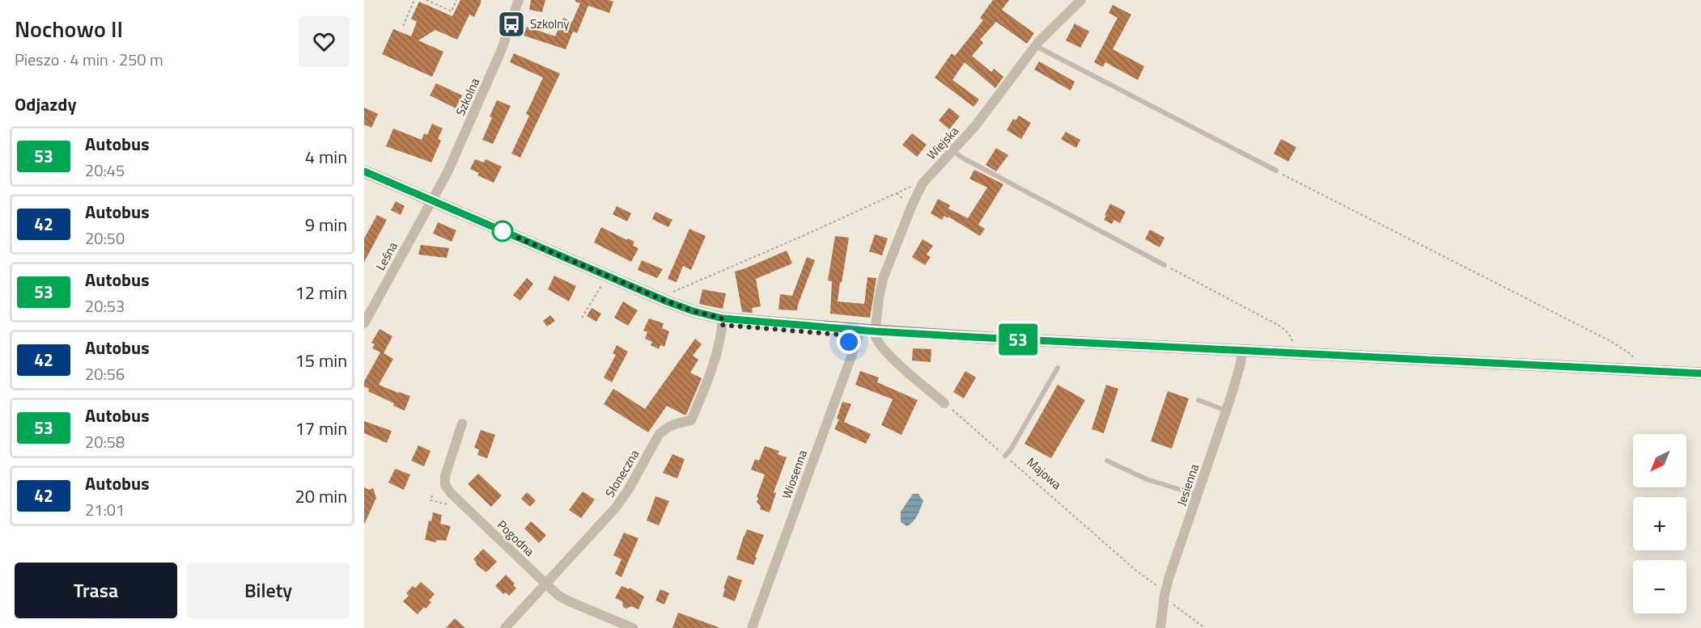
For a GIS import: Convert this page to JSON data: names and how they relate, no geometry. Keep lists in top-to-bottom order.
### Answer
{
  "streets": {
    "street": [
      "Szkolna",
      "Wiejska",
      "Leśna",
      "Słoneczna",
      "Wiosenna",
      "Jesienna",
      "Pogodna"
    ],
    "path": ["Majowa"]
  },
  "crossings": [
    ["Szkolna", "Leśna"],
    ["Słoneczna", "Pogodna"],
    ["Majowa", "Jesienna"]
  ],
  "places": {
    "bus stop": ["Szkolny"]
  },
  "lines": ["bus line 53"],
  "north": "bottom left",
  "page": {
    "heading": [
      ["Nochowo II", "Pieszo · 4 min · 250 m"],
      "Odjazdy"
    ],
    "on_map": "53",
    "list": [
      {
        "mark": "53",
        "name": "Autobus",
        "note": "20:45",
        "value": "4 min"
      },
      {
        "mark": "42",
        "name": "Autobus",
        "note": "20:50",
        "value": "9 min"
      },
      {
        "mark": "53",
        "name": "Autobus",
        "note": "20:53",
        "value": "12 min"
      },
      {
        "mark": "42",
        "name": "Autobus",
        "note": "20:56",
        "value": "15 min"
      },
      {
        "mark": "53",
        "name": "Autobus",
        "note": "20:58",
        "value": "17 min"
      },
      {
        "mark": "42",
        "name": "Autobus",
        "note": "21:01",
        "value": "20 min"
      }
    ],
    "map_buttons": ["+", "−"],
    "buttons": ["Trasa", "Bilety"]
  }
}
